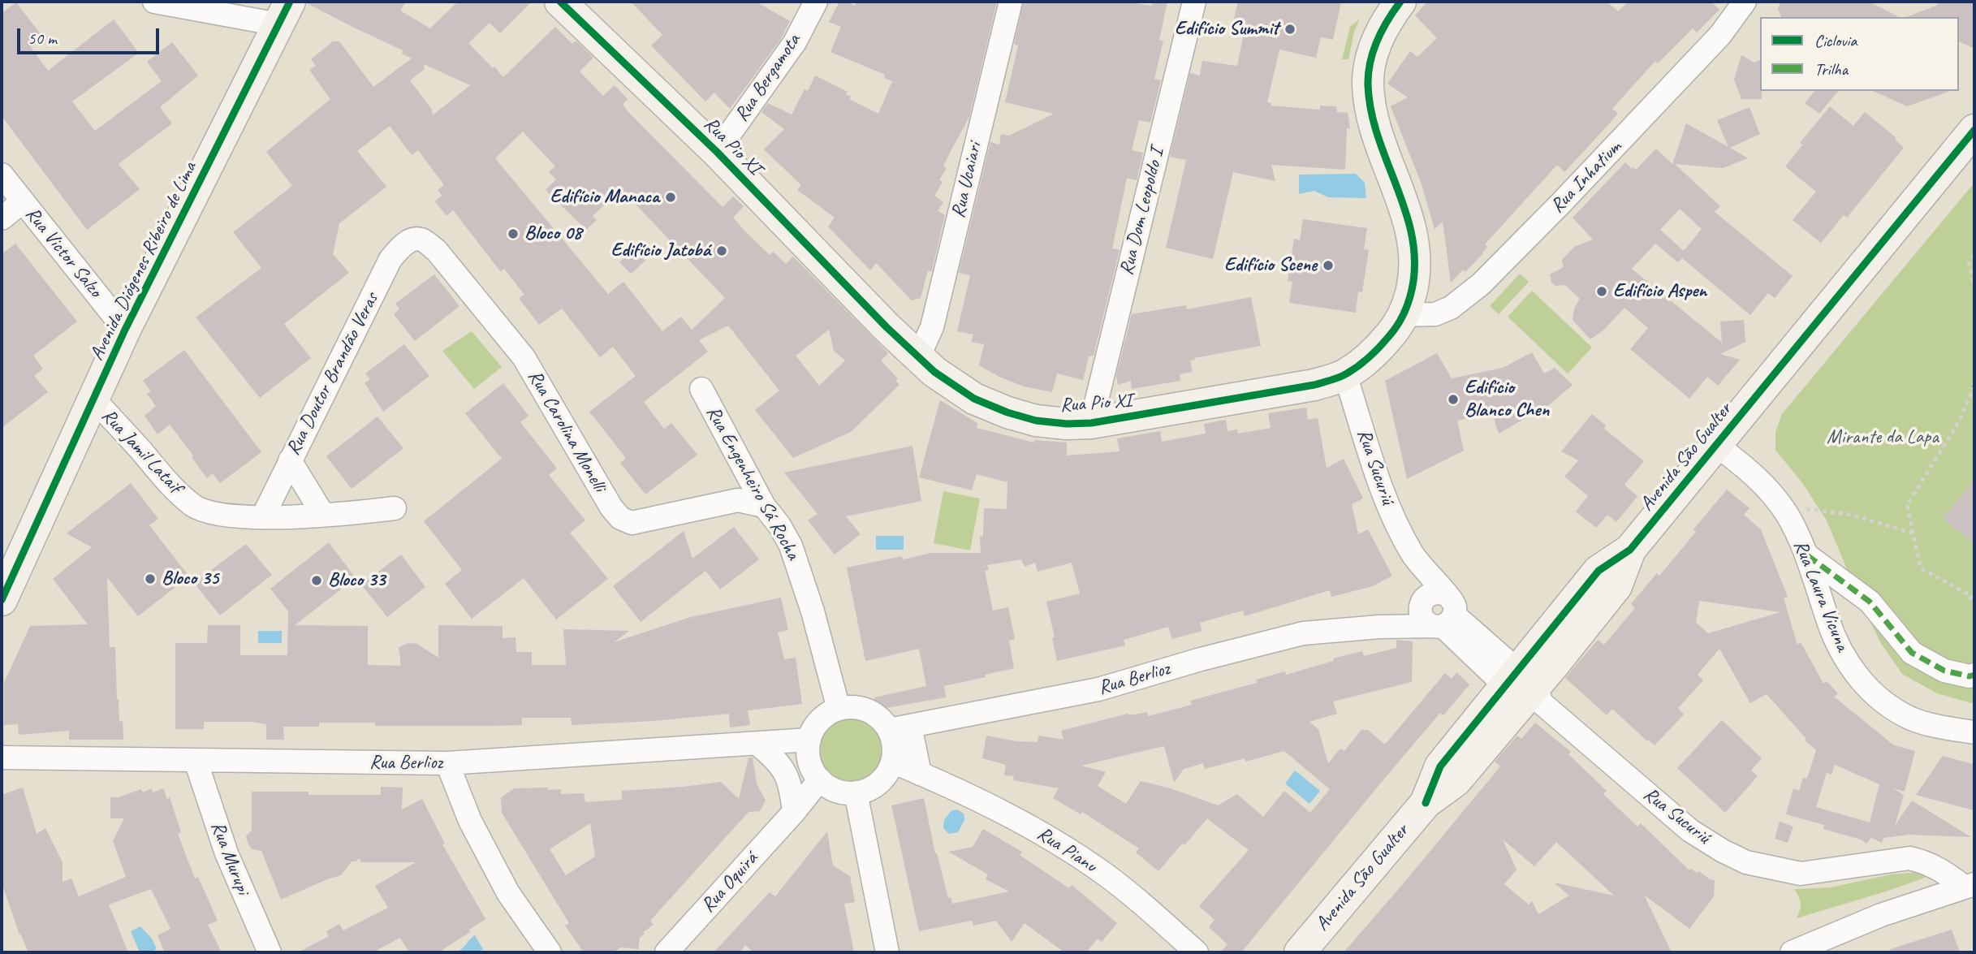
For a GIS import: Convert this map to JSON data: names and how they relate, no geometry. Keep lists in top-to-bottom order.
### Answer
{
  "streets": {
    "street": [
      "Rua Bergamota",
      "Rua Pio XI",
      "Rua Inhatium",
      "Rua Ucaiari",
      "Rua Dom Leopoldo I",
      "Rua Victor Salzo",
      "Avenida Diógenes Ribeiro de Lima",
      "Rua Doutor Brandão Veras",
      "Rua Carolina Monelli",
      "Rua Jamil Lataif",
      "Avenida São Gualter",
      "Rua Sucuriú",
      "Rua Engenheiro Sá Rocha",
      "Rua Laura Vicuna",
      "Rua Berlioz",
      "Rua Pianu",
      "Rua Murupi",
      "Rua Oquirá"
    ]
  },
  "crossings": [
    ["Rua Bergamota", "Rua Pio XI"],
    ["Rua Pio XI", "Rua Inhatium"],
    ["Rua Pio XI", "Rua Ucaiari"],
    ["Rua Pio XI", "Rua Dom Leopoldo I"],
    ["Rua Pio XI", "Rua Sucuriú"],
    ["Rua Victor Salzo", "Avenida Diógenes Ribeiro de Lima"],
    ["Avenida Diógenes Ribeiro de Lima", "Rua Jamil Lataif"],
    ["Rua Doutor Brandão Veras", "Rua Carolina Monelli"],
    ["Rua Doutor Brandão Veras", "Rua Jamil Lataif"],
    ["Rua Carolina Monelli", "Rua Engenheiro Sá Rocha"],
    ["Avenida São Gualter", "Rua Sucuriú"],
    ["Avenida São Gualter", "Rua Laura Vicuna"],
    ["Rua Sucuriú", "Rua Berlioz"],
    ["Rua Engenheiro Sá Rocha", "Rua Berlioz"],
    ["Rua Engenheiro Sá Rocha", "Rua Pianu"],
    ["Rua Engenheiro Sá Rocha", "Rua Oquirá"],
    ["Rua Berlioz", "Rua Pianu"],
    ["Rua Berlioz", "Rua Murupi"],
    ["Rua Berlioz", "Rua Oquirá"],
    ["Rua Pianu", "Rua Oquirá"]
  ],
  "parks": ["Mirante da Lapa"],
  "places": [
    "Edifício Summit",
    "Edifício Manaca",
    "Bloco 08",
    "Edifício Jatobá",
    "Edifício Scene",
    "Edifício Aspen",
    "Edifício Blanco Chen",
    "Bloco 35",
    "Bloco 33"
  ],
  "legend": ["Ciclovia", "Trilha"],
  "scale_bar": "50 m"
}
